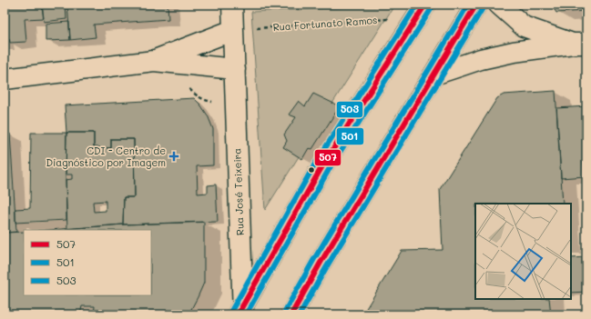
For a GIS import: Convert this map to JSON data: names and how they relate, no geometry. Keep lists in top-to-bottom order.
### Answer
{
  "streets": {
    "street": ["Rua José Teixeira"],
    "path": ["Rua Fortunato Ramos"]
  },
  "places": {
    "health": ["CDI - Centro de Diagnóstico por Imagem"]
  },
  "lines": ["transit line 507", "transit line 503", "transit line 501"],
  "legend": ["507", "501", "503"]
}
